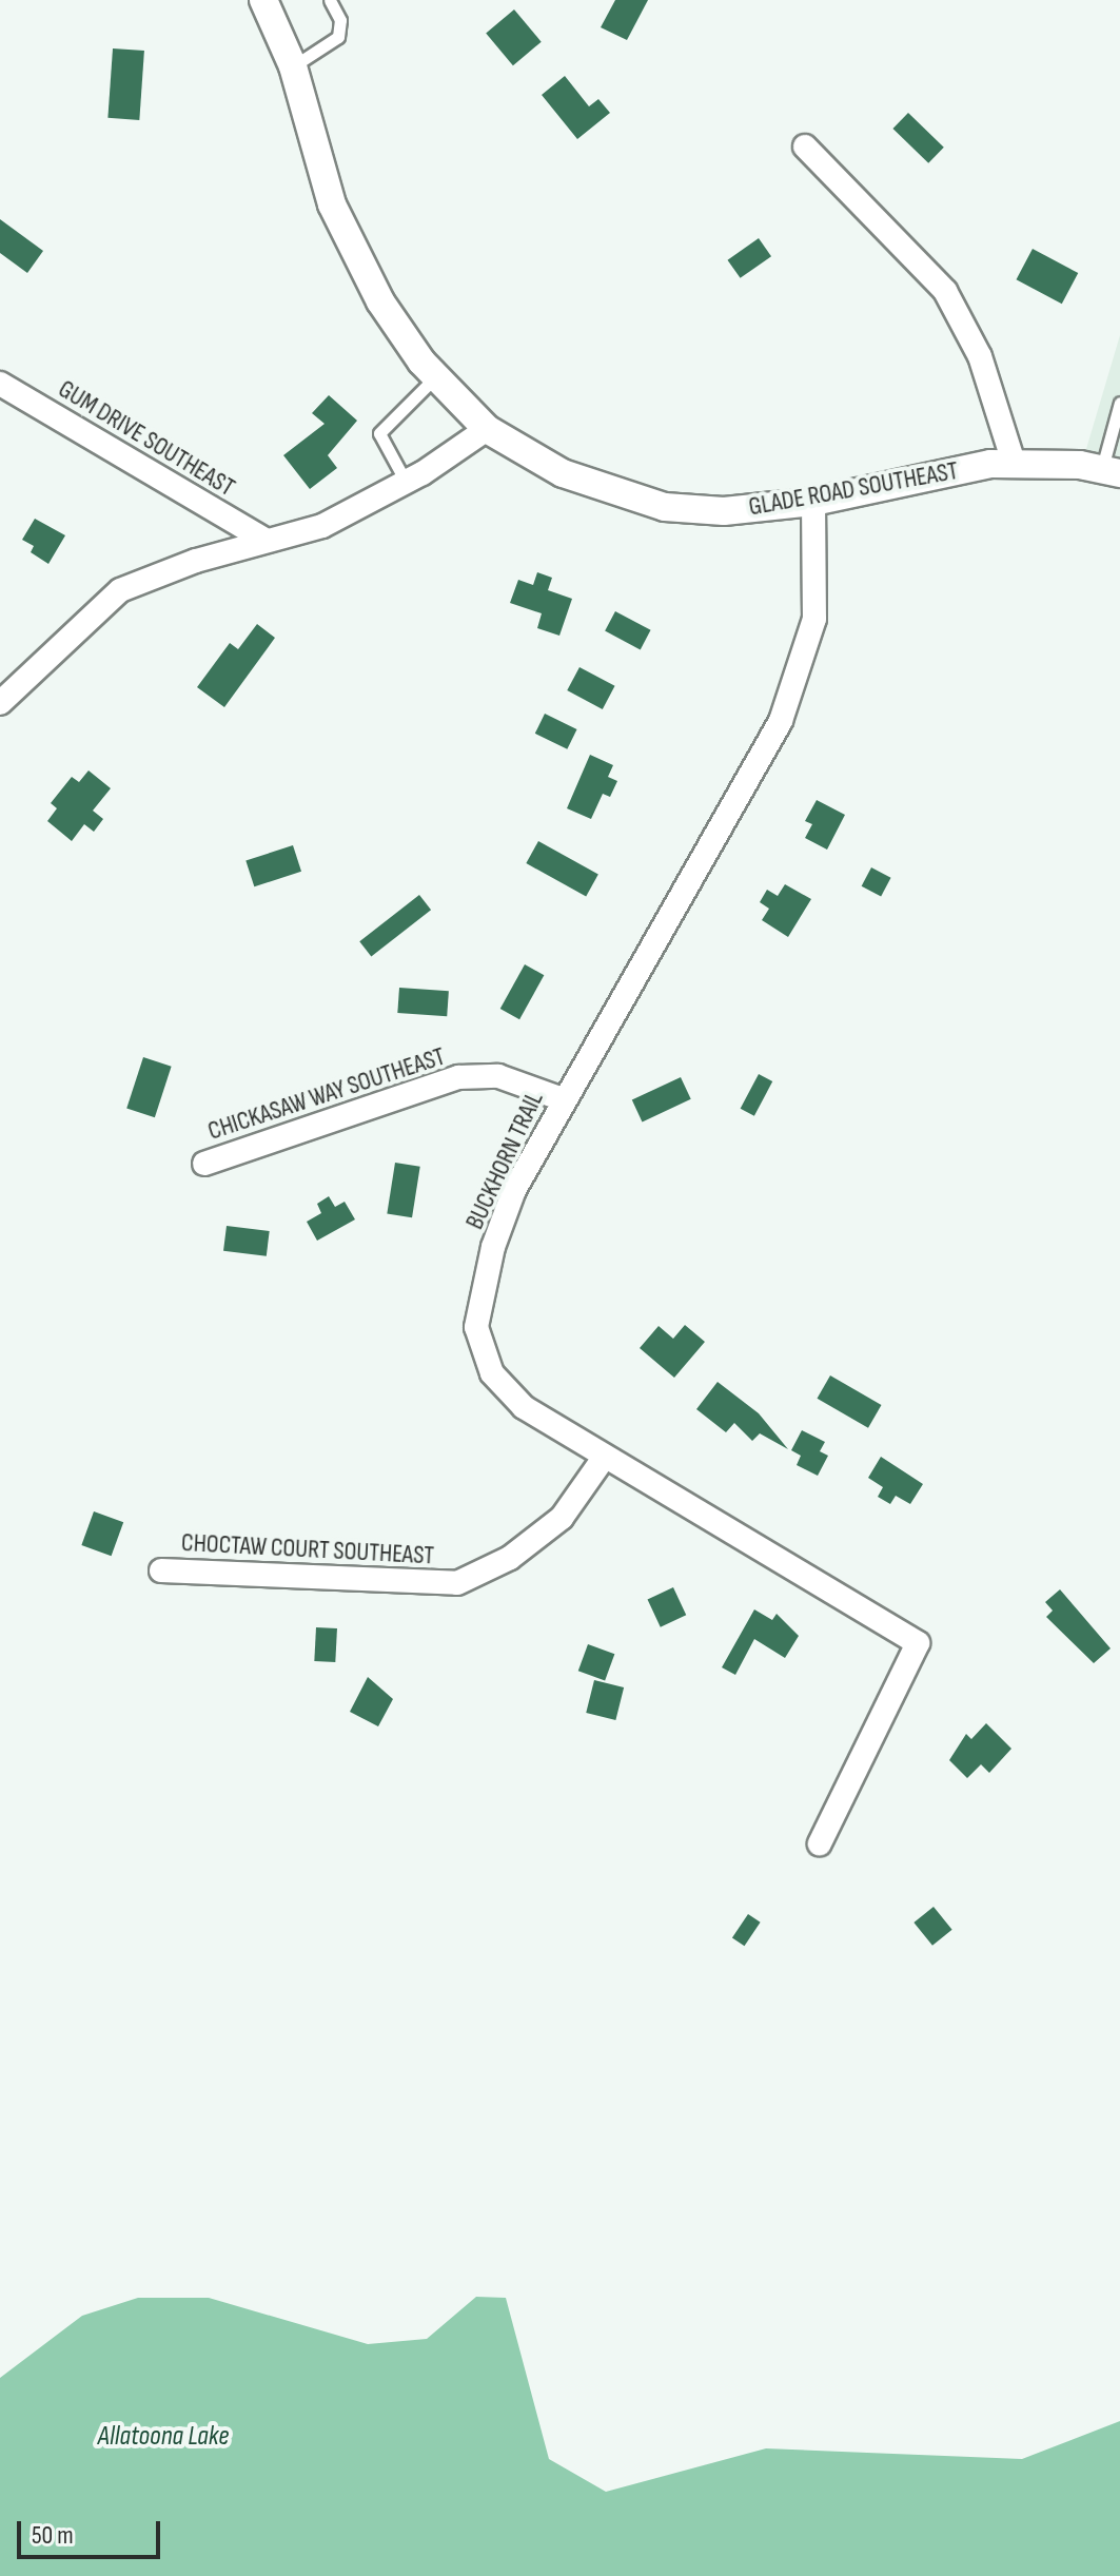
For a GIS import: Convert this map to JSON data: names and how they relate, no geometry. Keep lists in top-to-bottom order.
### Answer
{
  "streets": {
    "street": [
      "GUM DRIVE SOUTHEAST",
      "GLADE ROAD SOUTHEAST",
      "CHICKASAW WAY SOUTHEAST",
      "BUCKHORN TRAIL",
      "CHOCTAW COURT SOUTHEAST"
    ]
  },
  "crossings": [
    ["GLADE ROAD SOUTHEAST", "BUCKHORN TRAIL"],
    ["CHICKASAW WAY SOUTHEAST", "BUCKHORN TRAIL"],
    ["BUCKHORN TRAIL", "CHOCTAW COURT SOUTHEAST"]
  ],
  "water": ["Allatoona Lake"],
  "scale_bar": "50 m"
}
